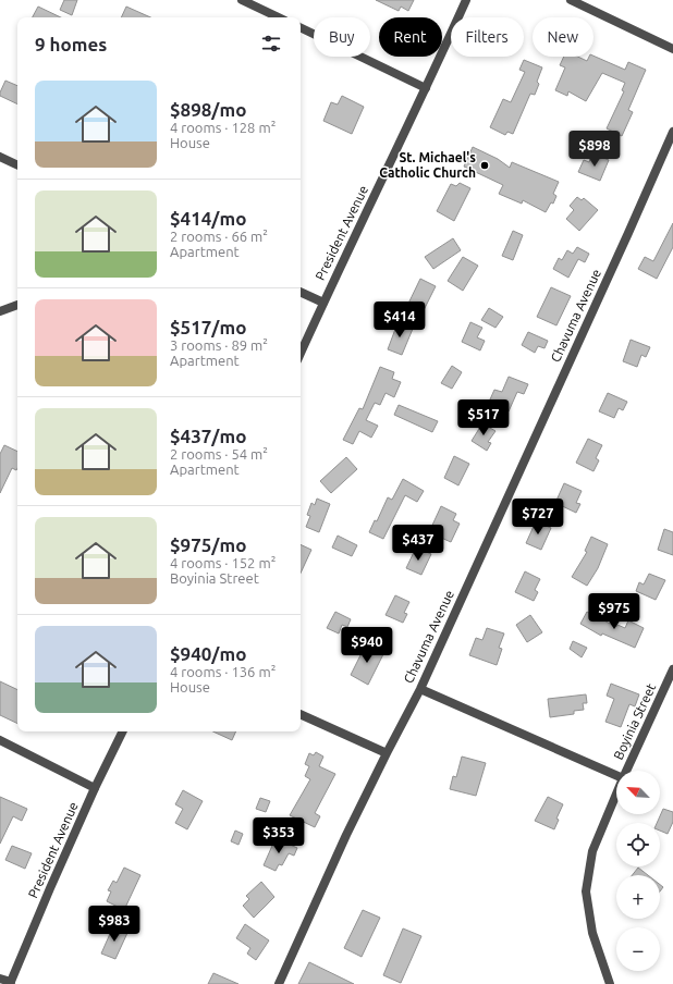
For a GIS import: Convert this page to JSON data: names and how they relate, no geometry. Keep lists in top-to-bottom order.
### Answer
{
  "streets": {
    "street": ["President Avenue", "Chavuma Avenue", "Boyinia Street"]
  },
  "places": ["St. Michael's Catholic Church"],
  "north": "top left",
  "page": {
    "chip": [
      "Buy",
      "Rent",
      "Filters",
      "New"
    ],
    "heading": "9 homes",
    "list": [
      {
        "name": "$898/mo",
        "note": "4 rooms · 128 m² · House"
      },
      {
        "name": "$414/mo",
        "note": "2 rooms · 66 m² · Apartment"
      },
      {
        "name": "$517/mo",
        "note": "3 rooms · 89 m² · Apartment"
      },
      {
        "name": "$437/mo",
        "note": "2 rooms · 54 m² · Apartment"
      },
      {
        "name": "$975/mo",
        "note": "4 rooms · 152 m² · Boyinia Street"
      },
      {
        "name": "$940/mo",
        "note": "4 rooms · 136 m² · House"
      }
    ],
    "price": [
      "$898",
      "$414",
      "$517",
      "$727",
      "$437",
      "$975",
      "$940",
      "$353",
      "$983"
    ],
    "map_buttons": ["+", "−"]
  }
}
